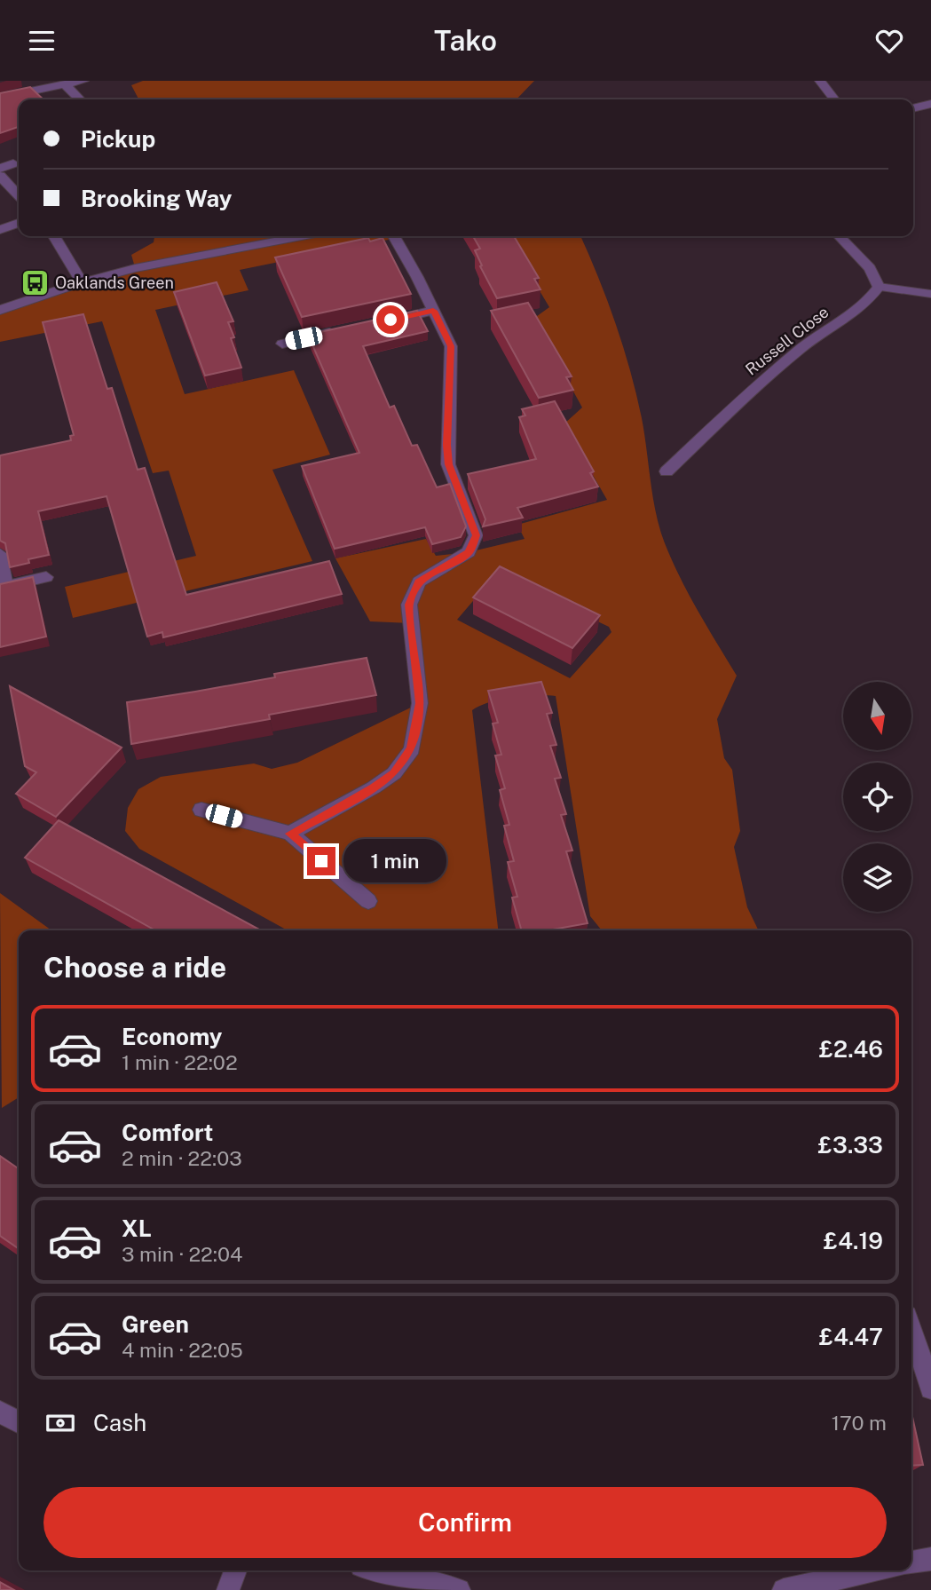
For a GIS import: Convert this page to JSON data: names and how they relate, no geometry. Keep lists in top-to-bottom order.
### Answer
{
  "streets": {
    "street": ["Russell Close"]
  },
  "places": {
    "bus stop": ["Oaklands Green"]
  },
  "north": "bottom",
  "page": {
    "header": "Tako",
    "banner": ["Pickup", "Brooking Way"],
    "bubble": "1 min",
    "heading": "Choose a ride",
    "list": [
      {
        "name": "Economy",
        "note": "1 min · 22:02",
        "value": "£2.46"
      },
      {
        "name": "Comfort",
        "note": "2 min · 22:03",
        "value": "£3.33"
      },
      {
        "name": "XL",
        "note": "3 min · 22:04",
        "value": "£4.19"
      },
      {
        "name": "Green",
        "note": "4 min · 22:05",
        "value": "£4.47"
      }
    ],
    "pay": ["Cash", "170 m"],
    "buttons": "Confirm"
  }
}
